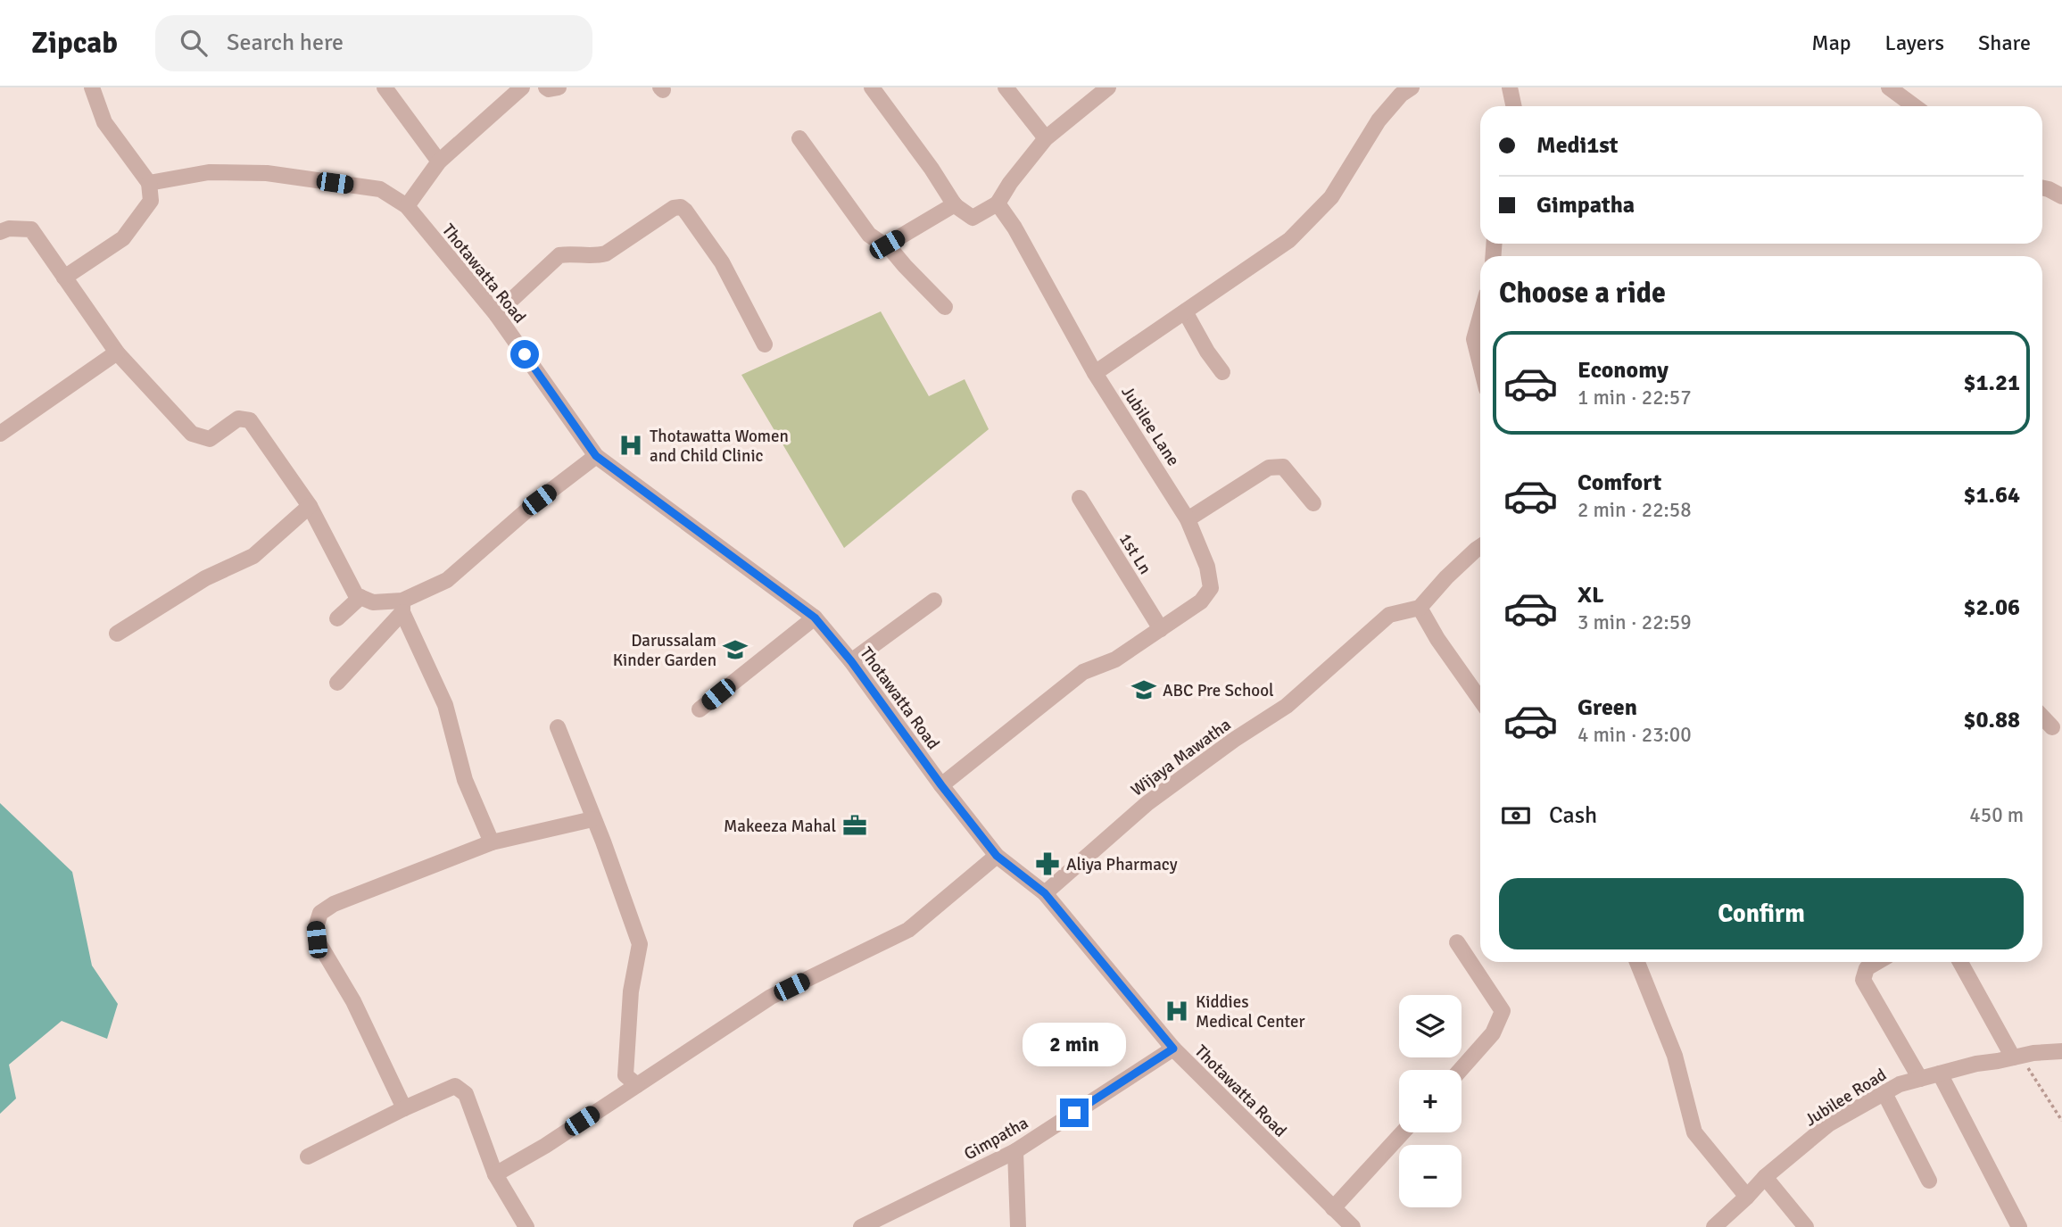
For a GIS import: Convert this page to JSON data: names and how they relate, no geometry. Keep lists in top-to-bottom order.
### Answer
{
  "streets": {
    "street": [
      "Thotawatta Road",
      "Jubilee Lane",
      "1st Ln",
      "Wijaya Mawatha",
      "Jubilee Road",
      "Gimpatha"
    ]
  },
  "crossings": [
    ["Thotawatta Road", "Jubilee Lane"],
    ["Thotawatta Road", "Wijaya Mawatha"],
    ["Thotawatta Road", "Gimpatha"],
    ["Jubilee Lane", "1st Ln"]
  ],
  "places": {
    "hospital": ["Thotawatta Women and Child Clinic", "Kiddies Medical Center"],
    "school or university": ["Darussalam Kinder Garden", "ABC Pre School"],
    "office": ["Makeeza Mahal"],
    "pharmacy": ["Aliya Pharmacy"]
  },
  "page": {
    "header": "Zipcab",
    "search": "Search here",
    "nav": ["Map", "Layers", "Share"],
    "banner": ["Medi1st", "Gimpatha"],
    "heading": "Choose a ride",
    "list": [
      {
        "name": "Economy",
        "note": "1 min · 22:57",
        "value": "$1.21"
      },
      {
        "name": "Comfort",
        "note": "2 min · 22:58",
        "value": "$1.64"
      },
      {
        "name": "XL",
        "note": "3 min · 22:59",
        "value": "$2.06"
      },
      {
        "name": "Green",
        "note": "4 min · 23:00",
        "value": "$0.88"
      }
    ],
    "pay": ["Cash", "450 m"],
    "buttons": "Confirm",
    "map_buttons": ["+", "−"],
    "bubble": "2 min"
  }
}
